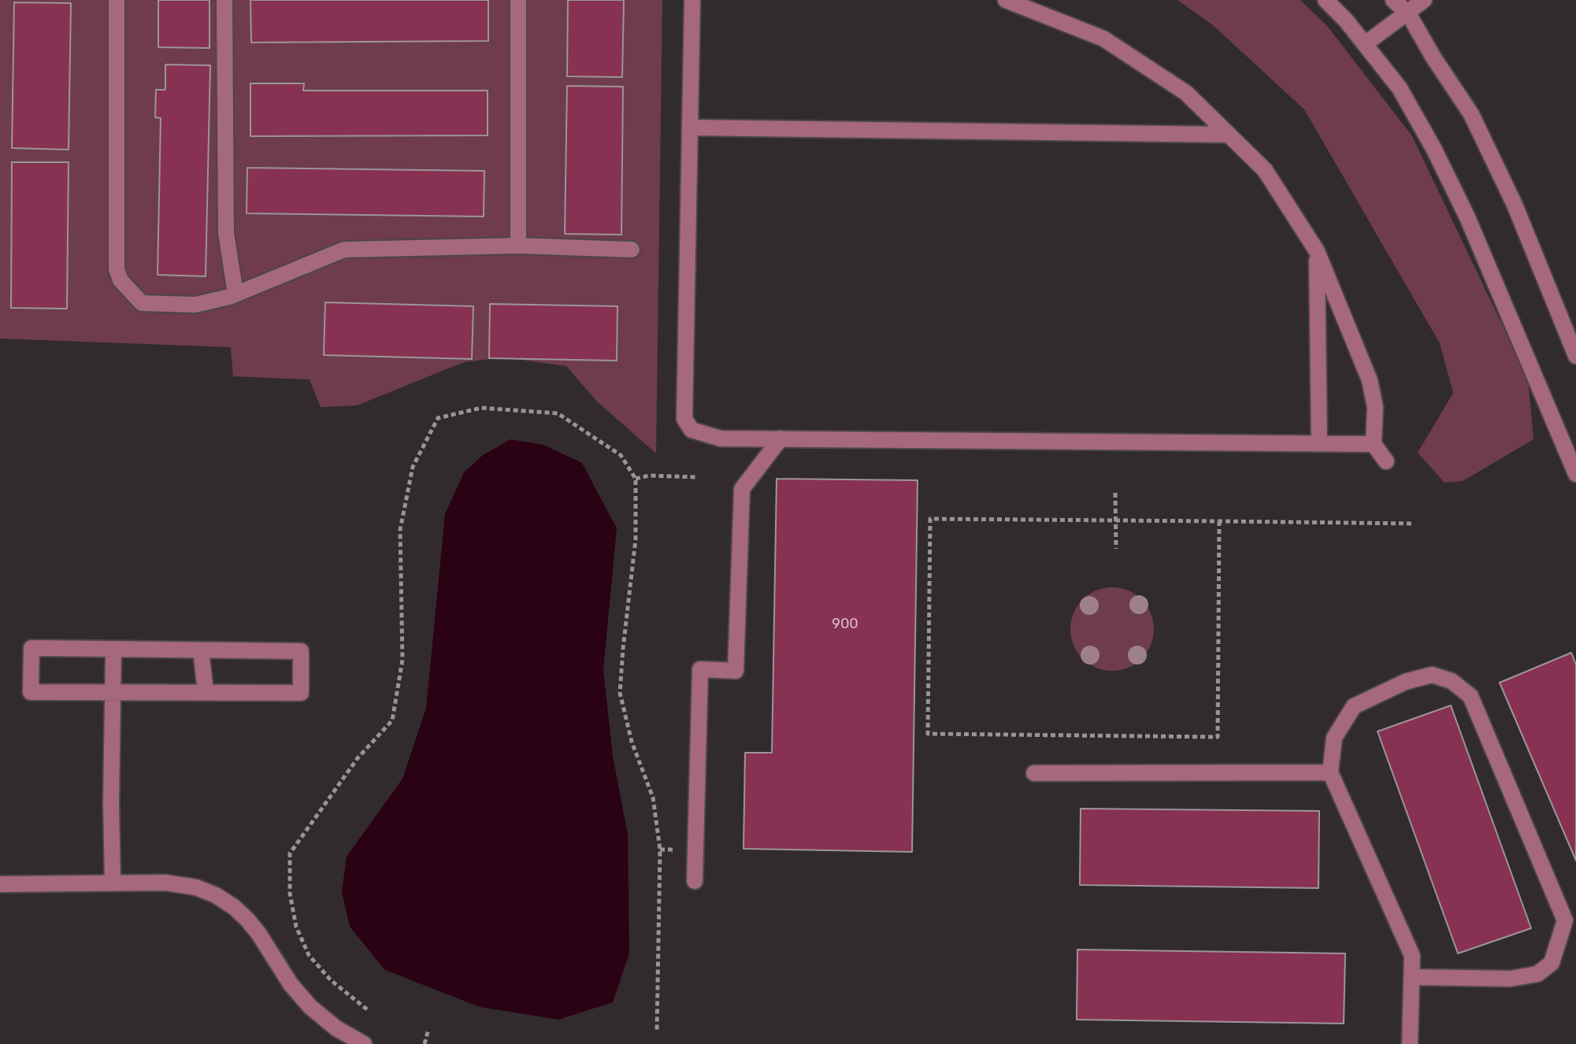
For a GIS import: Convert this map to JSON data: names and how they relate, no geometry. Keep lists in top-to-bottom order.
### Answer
{
  "house_numbers": ["900"]
}
